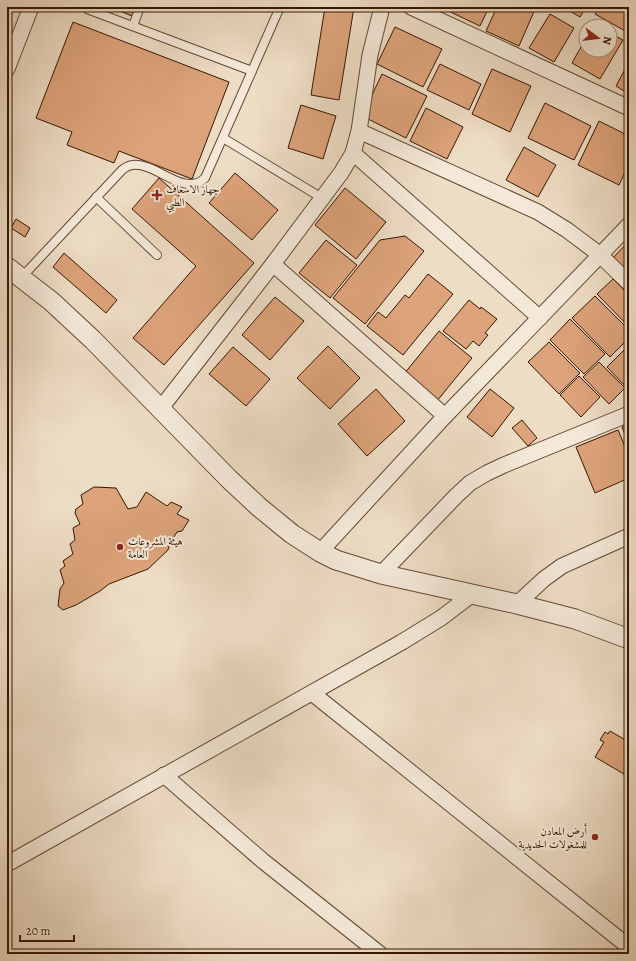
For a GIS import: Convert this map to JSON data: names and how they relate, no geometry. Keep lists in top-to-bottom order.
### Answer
{
  "places": {
    "health": ["جهاز الاسعاف الطبي"],
    "other": ["هيئة المشروعات العامة", "أرض المعادن للمشغولات الحديدية"]
  },
  "scale_bar": "20 m",
  "north": "right"
}
